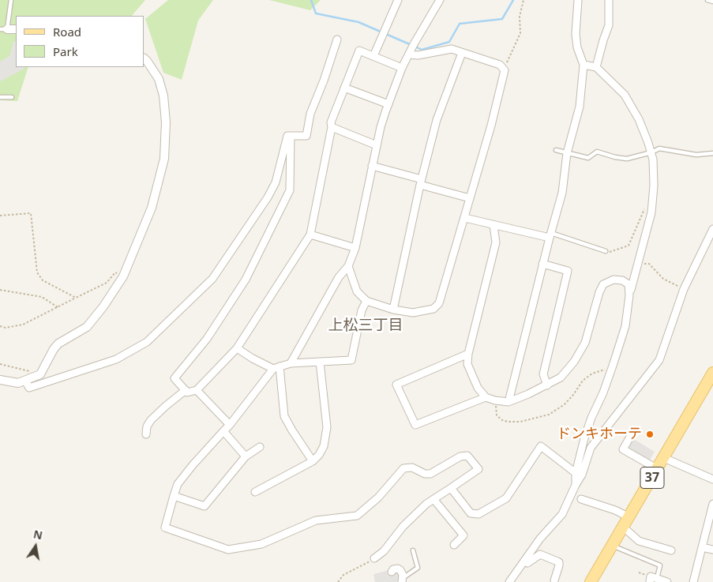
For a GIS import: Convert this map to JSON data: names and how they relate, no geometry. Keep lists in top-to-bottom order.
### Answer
{
  "streets": {
    "main road": ["37"]
  },
  "districts": ["上松三丁目"],
  "places": ["ドンキホーテ"],
  "legend": ["Road", "Park"],
  "north": "top"
}
